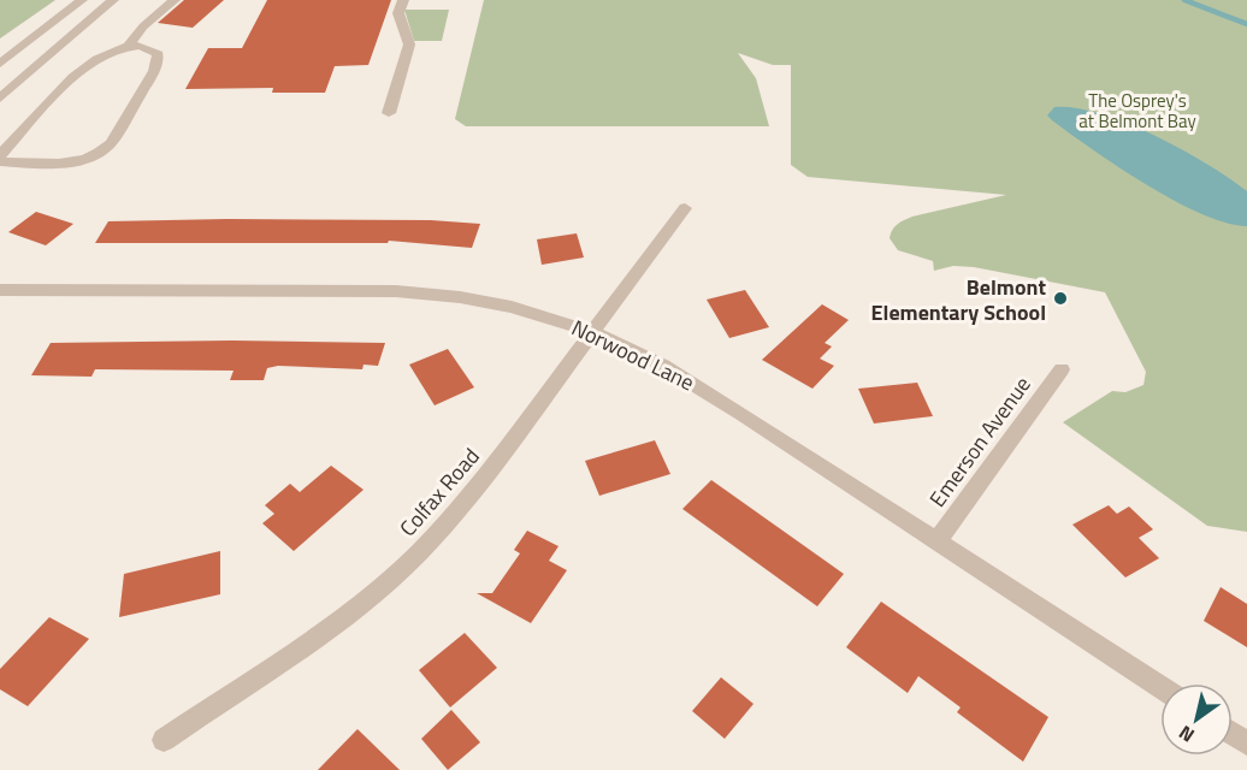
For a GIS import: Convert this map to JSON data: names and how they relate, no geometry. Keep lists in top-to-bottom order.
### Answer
{
  "streets": {
    "street": ["Norwood Lane", "Emerson Avenue", "Colfax Road"]
  },
  "crossings": [
    ["Norwood Lane", "Emerson Avenue"],
    ["Norwood Lane", "Colfax Road"]
  ],
  "parks": ["The Osprey's at Belmont Bay"],
  "places": ["Belmont Elementary School"],
  "north": "bottom left"
}
